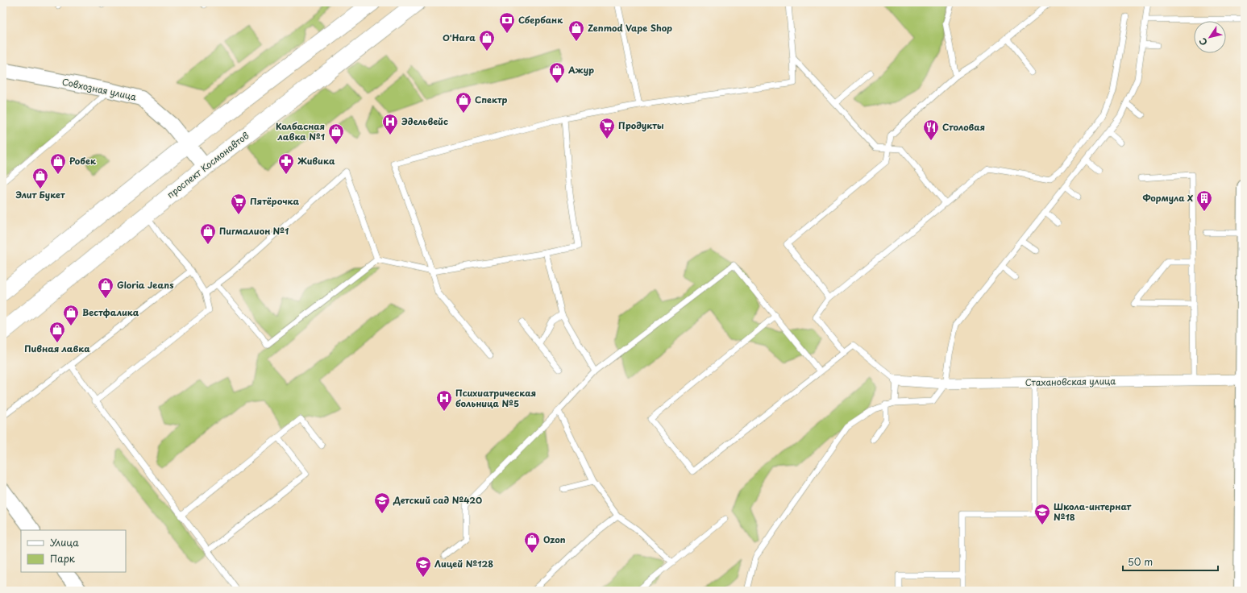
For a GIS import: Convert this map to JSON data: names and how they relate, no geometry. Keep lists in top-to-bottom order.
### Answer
{
  "streets": {
    "main road": ["Совхозная улица", "проспект Космонавтов"],
    "street": ["Стахановская улица"]
  },
  "crossings": [
    ["Совхозная улица", "проспект Космонавтов"]
  ],
  "places": {
    "bank": ["Сбербанк"],
    "shop": [
      "Zenmod Vape Shop",
      "O'Hara",
      "Ажур",
      "Спектр",
      "Колбасная лавка №1",
      "Робек",
      "Элит Букет",
      "Пигмалион №1",
      "Gloria Jeans",
      "Вестфалика",
      "Пивная лавка",
      "Ozon"
    ],
    "hospital": ["Эдельвейс", "Психиатрическая больница №5"],
    "supermarket": ["Продукты", "Пятёрочка"],
    "restaurant": ["Столовая"],
    "pharmacy": ["Живика"],
    "building": ["Формула X"],
    "school or university": ["Детский сад №420", "Школа-интернат №18", "Лицей №128"]
  },
  "legend": ["Улица", "Парк"],
  "scale_bar": "50 m",
  "north": "bottom left"
}
